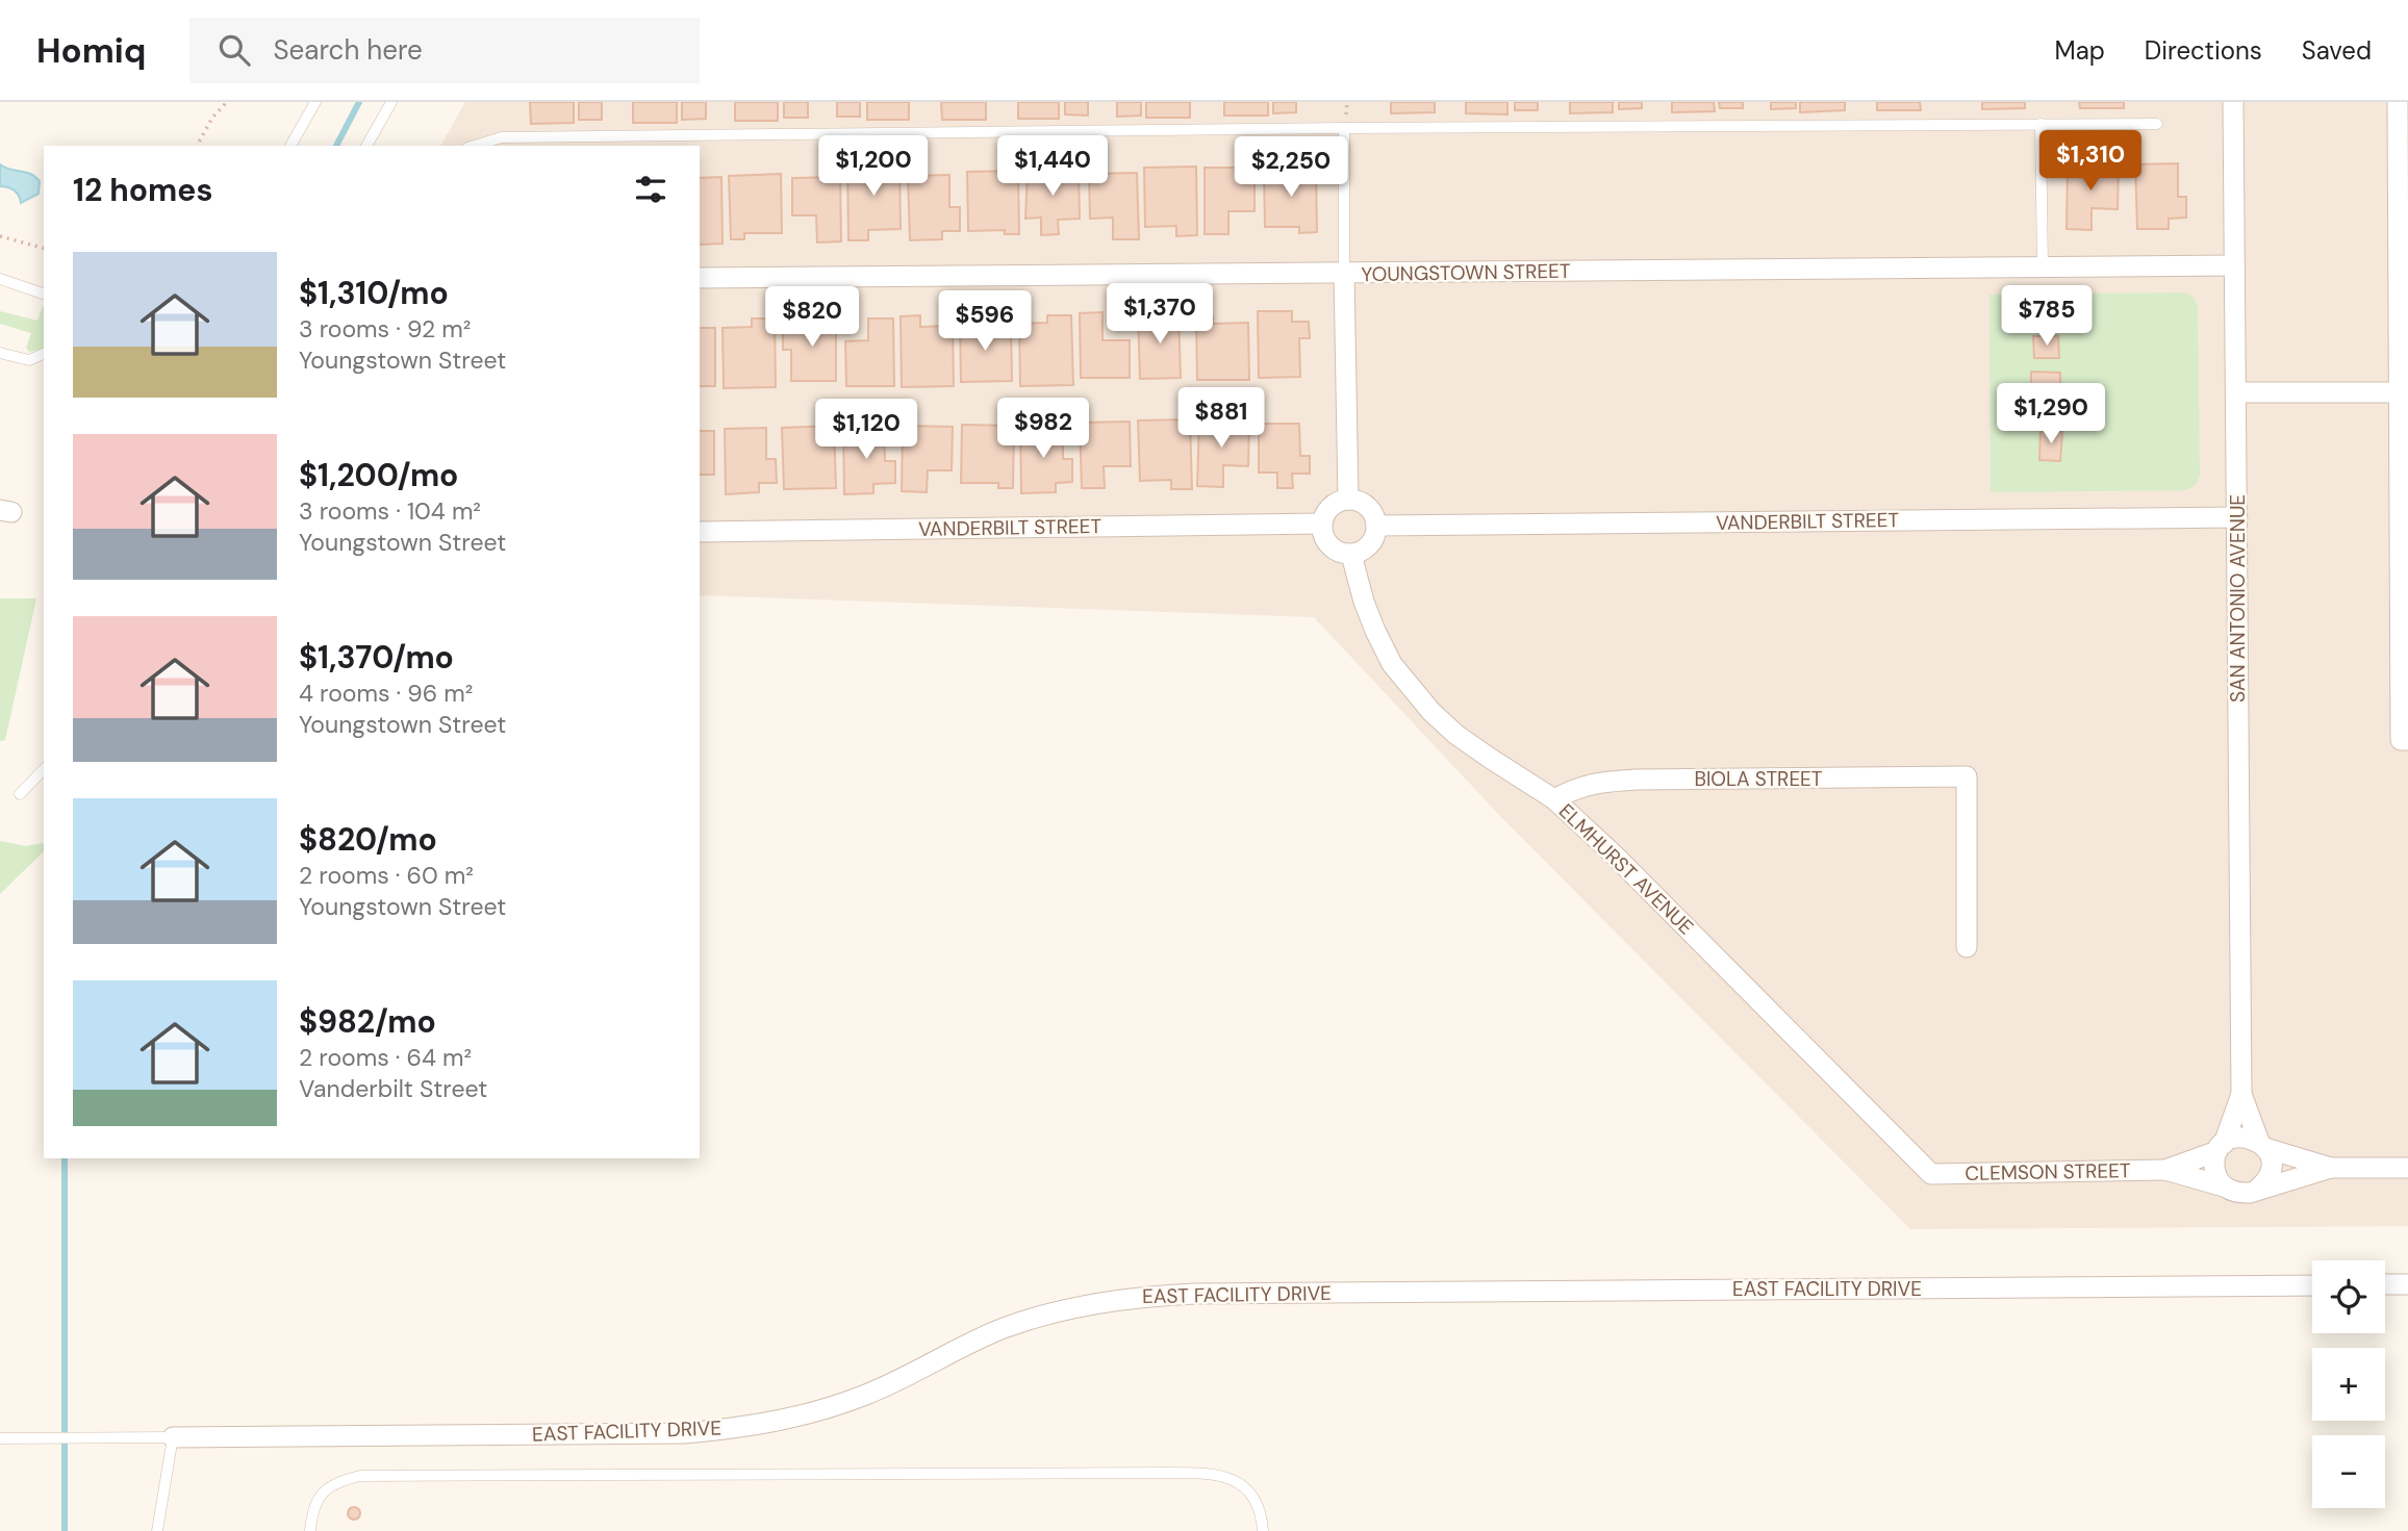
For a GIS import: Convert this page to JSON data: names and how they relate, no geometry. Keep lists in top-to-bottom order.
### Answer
{
  "streets": {
    "street": [
      "YOUNGSTOWN STREET",
      "VANDERBILT STREET",
      "SAN ANTONIO AVENUE",
      "BIOLA STREET",
      "ELMHURST AVENUE",
      "CLEMSON STREET",
      "EAST FACILITY DRIVE"
    ]
  },
  "crossings": [
    ["YOUNGSTOWN STREET", "SAN ANTONIO AVENUE"],
    ["VANDERBILT STREET", "SAN ANTONIO AVENUE"],
    ["VANDERBILT STREET", "ELMHURST AVENUE"],
    ["SAN ANTONIO AVENUE", "CLEMSON STREET"],
    ["BIOLA STREET", "ELMHURST AVENUE"],
    ["ELMHURST AVENUE", "CLEMSON STREET"]
  ],
  "page": {
    "header": "Homiq",
    "search": "Search here",
    "nav": ["Map", "Directions", "Saved"],
    "price": [
      "$1,310",
      "$1,200",
      "$1,440",
      "$2,250",
      "$1,370",
      "$785",
      "$820",
      "$596",
      "$1,290",
      "$881",
      "$982",
      "$1,120"
    ],
    "heading": "12 homes",
    "list": [
      {
        "name": "$1,310/mo",
        "note": "3 rooms · 92 m² · Youngstown Street"
      },
      {
        "name": "$1,200/mo",
        "note": "3 rooms · 104 m² · Youngstown Street"
      },
      {
        "name": "$1,370/mo",
        "note": "4 rooms · 96 m² · Youngstown Street"
      },
      {
        "name": "$820/mo",
        "note": "2 rooms · 60 m² · Youngstown Street"
      },
      {
        "name": "$982/mo",
        "note": "2 rooms · 64 m² · Vanderbilt Street"
      }
    ],
    "map_buttons": ["+", "−"]
  }
}
